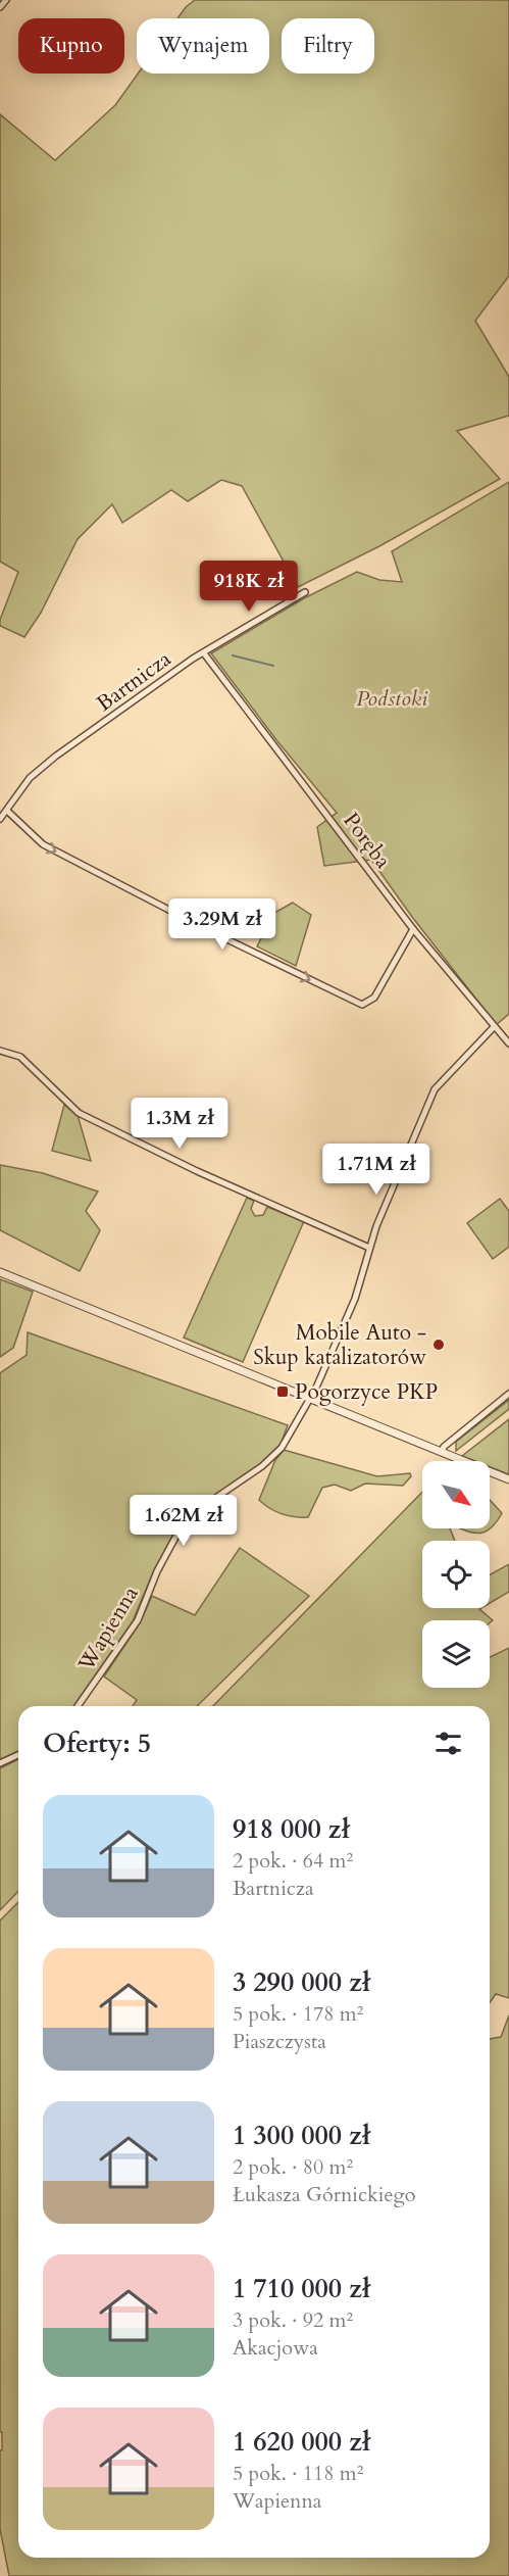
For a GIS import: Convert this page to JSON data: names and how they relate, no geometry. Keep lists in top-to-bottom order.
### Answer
{
  "streets": {
    "street": ["Bartnicza", "Poręba", "Wapienna"]
  },
  "crossings": [
    ["Bartnicza", "Poręba"],
    ["Poręba", "Wapienna"]
  ],
  "parks": ["Podstoki"],
  "places": {
    "other": ["Mobile Auto - Skup katalizatorów"],
    "transit": ["Pogorzyce PKP"]
  },
  "north": "bottom right",
  "page": {
    "chip": ["Kupno", "Wynajem", "Filtry"],
    "price": [
      "918K zł",
      "3.29M zł",
      "1.3M zł",
      "1.71M zł",
      "1.62M zł"
    ],
    "heading": "Oferty: 5",
    "list": [
      {
        "name": "918 000 zł",
        "note": "2 pok. · 64 m² · Bartnicza"
      },
      {
        "name": "3 290 000 zł",
        "note": "5 pok. · 178 m² · Piaszczysta"
      },
      {
        "name": "1 300 000 zł",
        "note": "2 pok. · 80 m² · Łukasza Górnickiego"
      },
      {
        "name": "1 710 000 zł",
        "note": "3 pok. · 92 m² · Akacjowa"
      },
      {
        "name": "1 620 000 zł",
        "note": "5 pok. · 118 m² · Wapienna"
      }
    ]
  }
}
